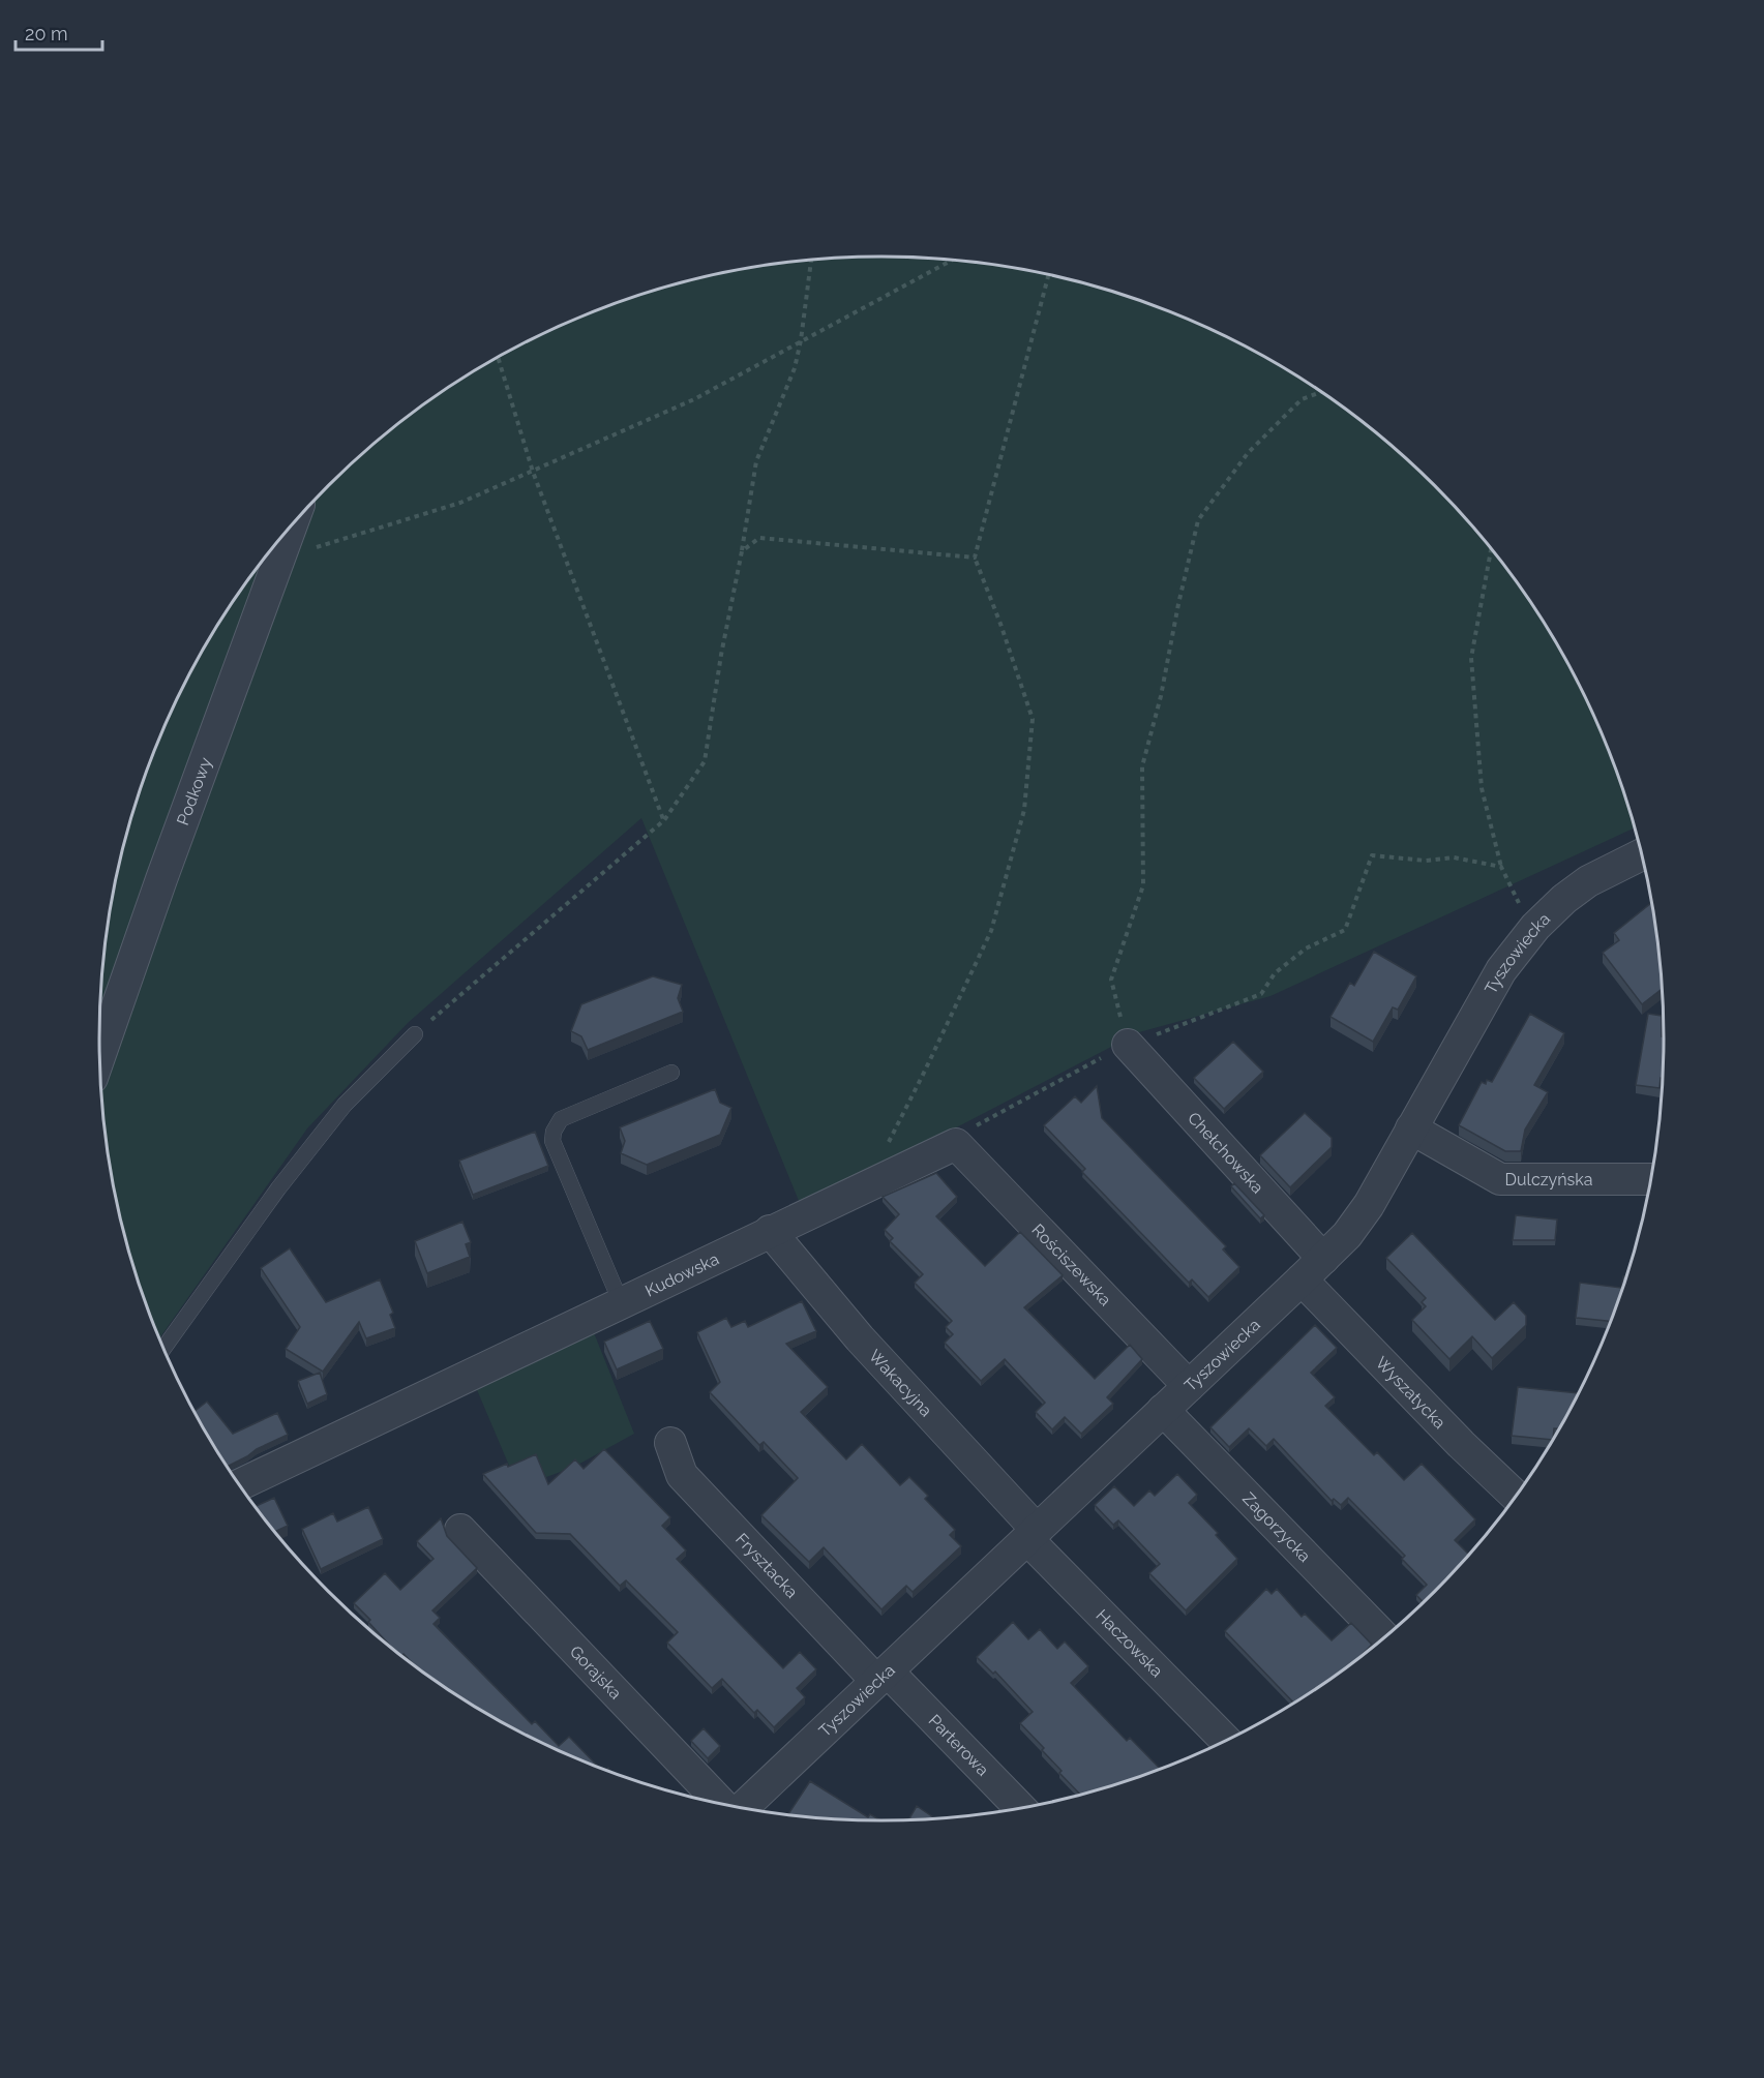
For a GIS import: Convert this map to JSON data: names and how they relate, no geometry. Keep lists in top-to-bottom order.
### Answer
{
  "streets": {
    "street": [
      "Podkowy",
      "Tyszowiecka",
      "Chełchowska",
      "Dulczyńska",
      "Rościszewska",
      "Kudowska",
      "Wakacyjna",
      "Wyszatycka",
      "Zagorzycka",
      "Frysztacka",
      "Haczowska",
      "Gorajska",
      "Parterowa"
    ]
  },
  "crossings": [
    ["Tyszowiecka", "Chełchowska"],
    ["Tyszowiecka", "Dulczyńska"],
    ["Tyszowiecka", "Rościszewska"],
    ["Tyszowiecka", "Wakacyjna"],
    ["Tyszowiecka", "Wyszatycka"],
    ["Tyszowiecka", "Zagorzycka"],
    ["Tyszowiecka", "Frysztacka"],
    ["Tyszowiecka", "Haczowska"],
    ["Tyszowiecka", "Parterowa"],
    ["Rościszewska", "Kudowska"],
    ["Kudowska", "Wakacyjna"],
    ["Wakacyjna", "Haczowska"],
    ["Frysztacka", "Parterowa"]
  ],
  "scale_bar": "20 m"
}
